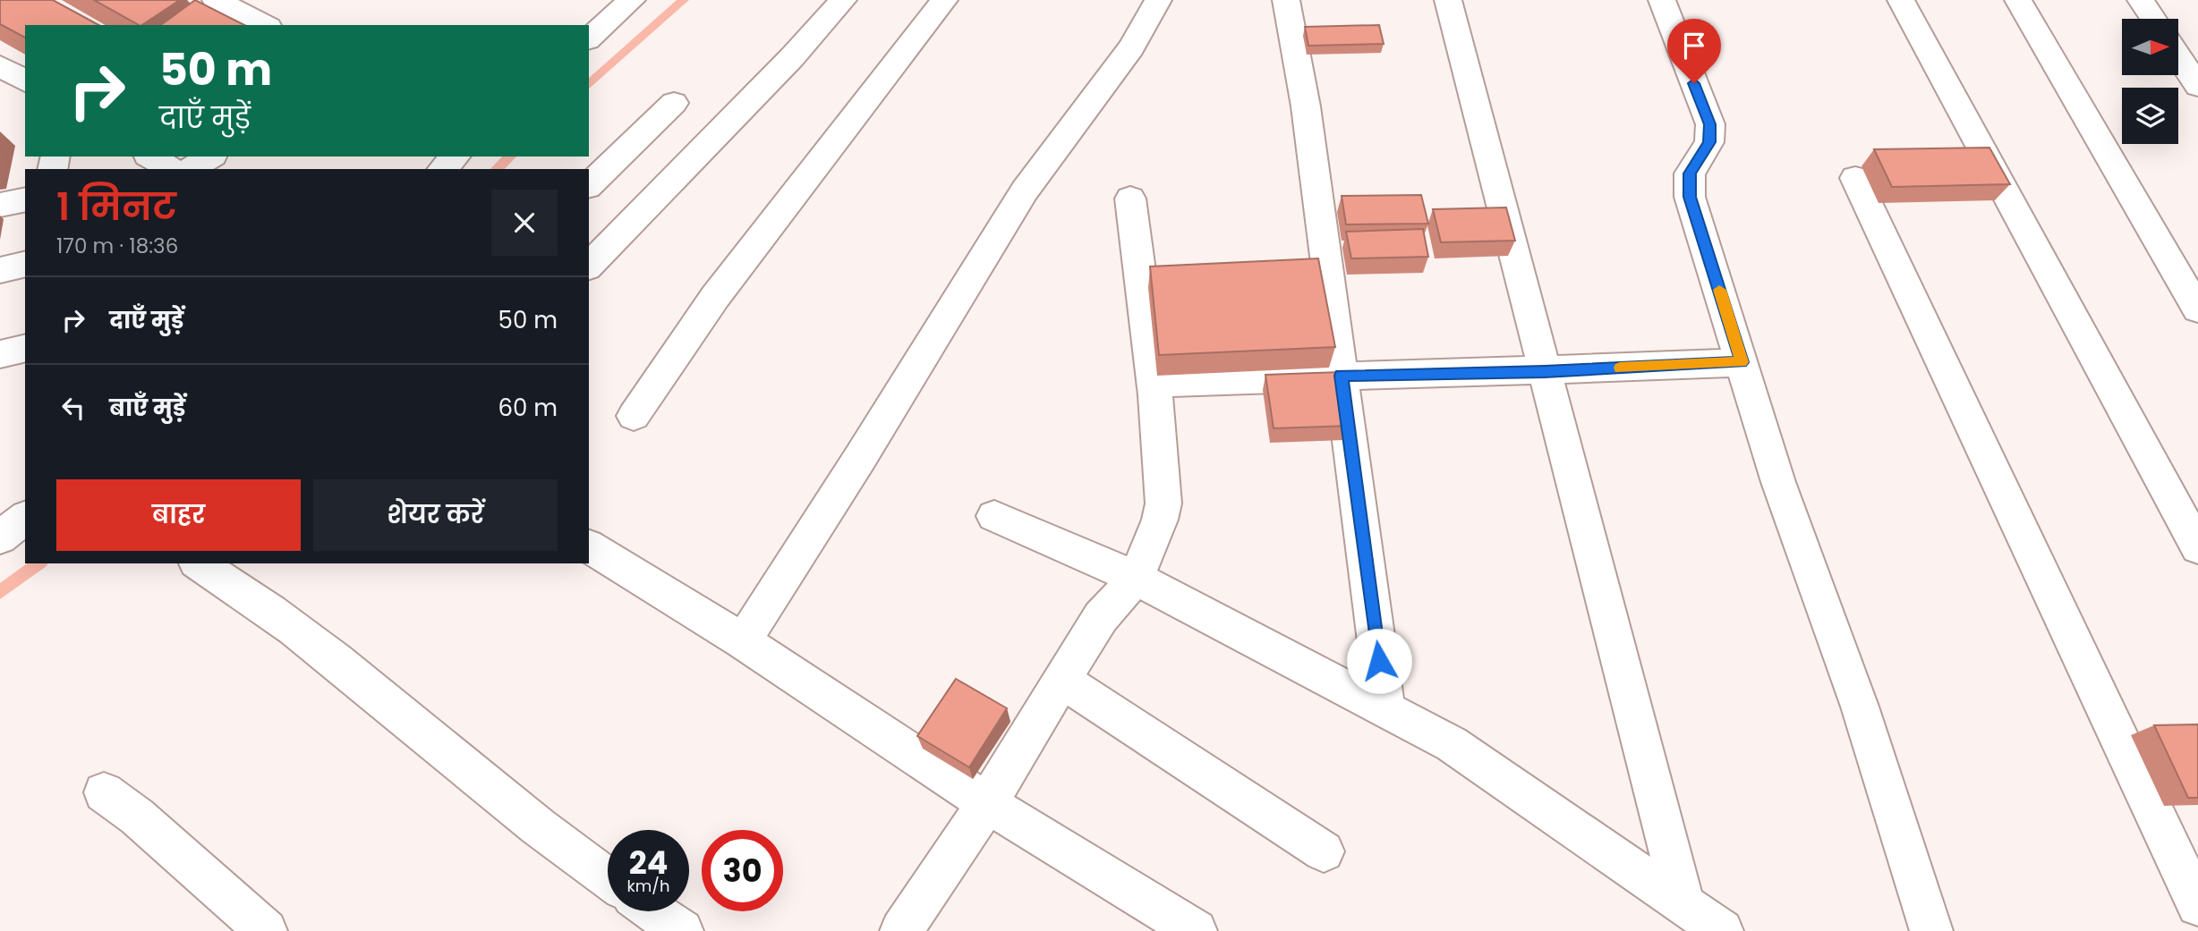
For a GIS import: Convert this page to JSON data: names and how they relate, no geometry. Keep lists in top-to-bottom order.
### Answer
{
  "north": "right",
  "page": {
    "turn": ["50 m", "दाएँ मुड़ें"],
    "heading": ["1 मिनट", "170 m · 18:36"],
    "list": [
      {
        "name": "दाएँ मुड़ें",
        "value": "50 m"
      },
      {
        "name": "बाएँ मुड़ें",
        "value": "60 m"
      }
    ],
    "buttons": ["बाहर", "शेयर करें"],
    "speed": "24 km/h",
    "limit": "30"
  }
}
